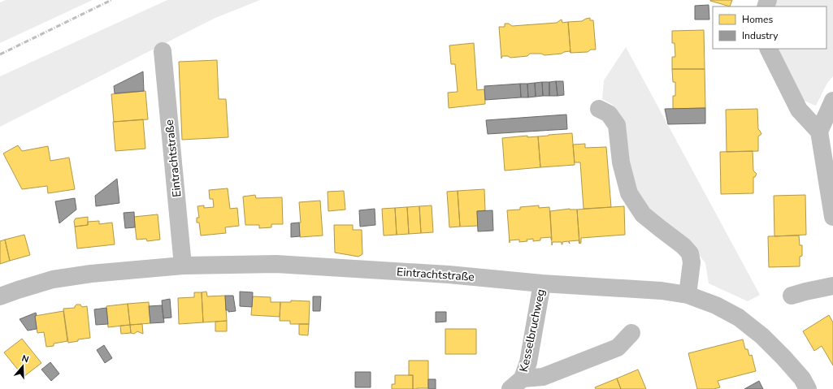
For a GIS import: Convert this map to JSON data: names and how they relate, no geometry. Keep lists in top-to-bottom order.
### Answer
{
  "streets": {
    "street": ["Eintrachtstraße", "Kesselbruchweg"]
  },
  "crossings": [
    ["Eintrachtstraße", "Kesselbruchweg"]
  ],
  "legend": ["Homes", "Industry"],
  "north": "top"
}
